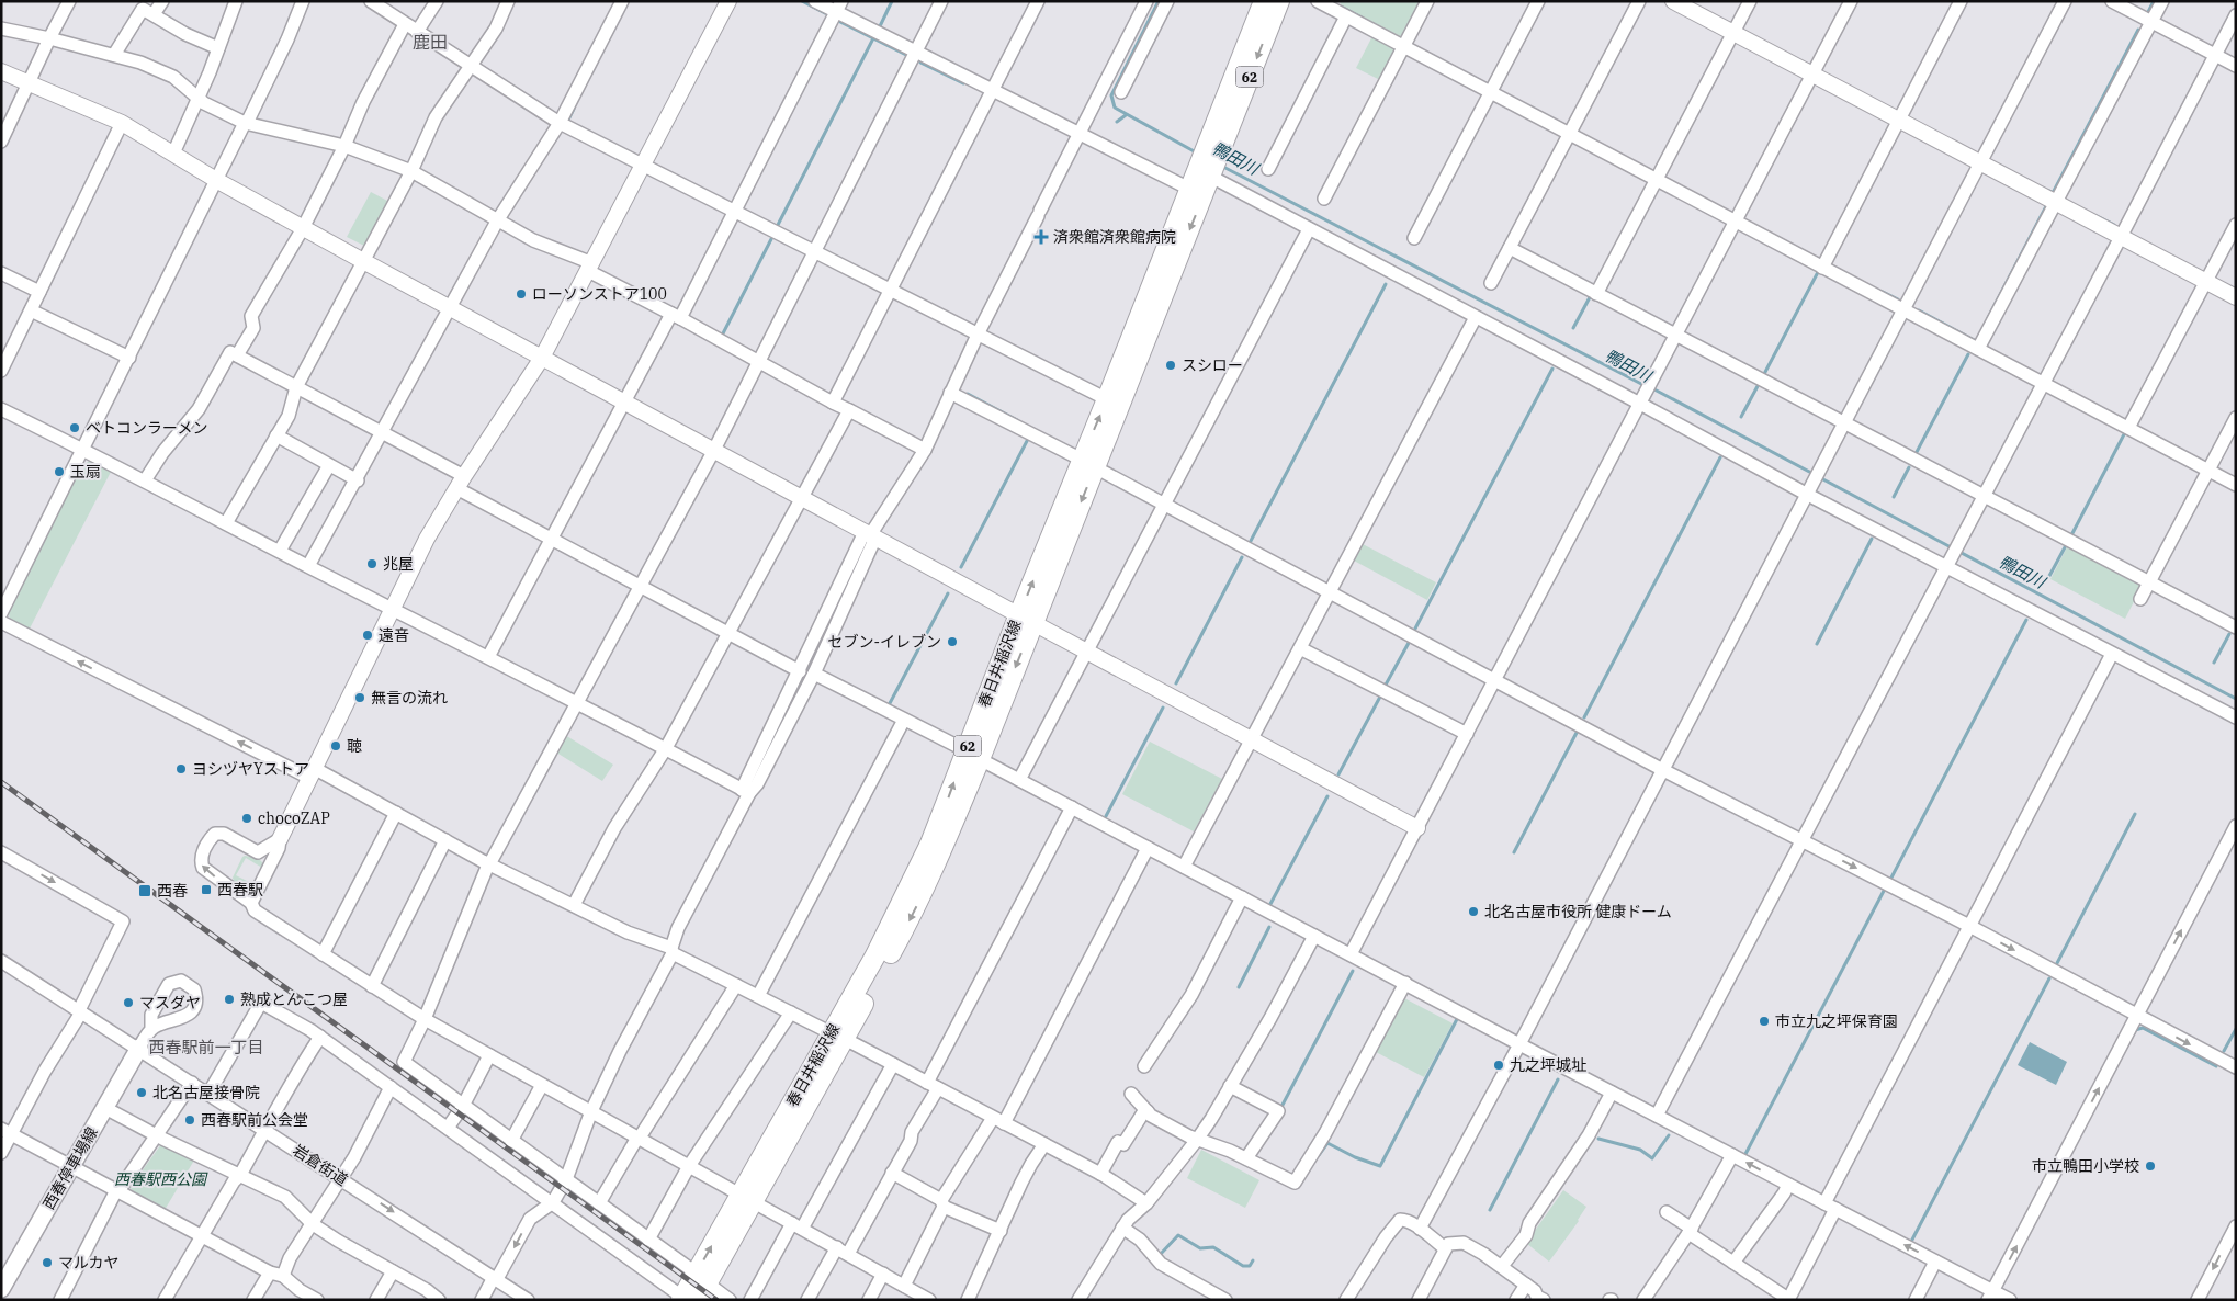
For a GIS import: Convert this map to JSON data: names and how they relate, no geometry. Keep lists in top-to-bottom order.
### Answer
{
  "streets": {
    "main road": ["62", "春日井稲沢線", "西春停車場線"],
    "street": ["岩倉街道"]
  },
  "crossings": [
    ["岩倉街道", "西春停車場線"]
  ],
  "districts": ["鹿田", "西春駅前一丁目"],
  "water": ["鴨田川"],
  "parks": ["西春駅西公園"],
  "places": {
    "health": ["済衆館済衆館病院"],
    "other": [
      "ローソンストア100",
      "スシロー",
      "ベトコンラーメン",
      "玉扇",
      "兆屋",
      "遠音",
      "セブン-イレブン",
      "無言の流れ",
      "聴",
      "ヨシヅヤYストア",
      "chocoZAP",
      "北名古屋市役所 健康ドーム",
      "熟成とんこつ屋",
      "マスダヤ",
      "市立九之坪保育園",
      "九之坪城址",
      "北名古屋接骨院",
      "西春駅前公会堂",
      "市立鴨田小学校",
      "マルカヤ"
    ],
    "transit": ["西春駅", "西春"]
  }
}
